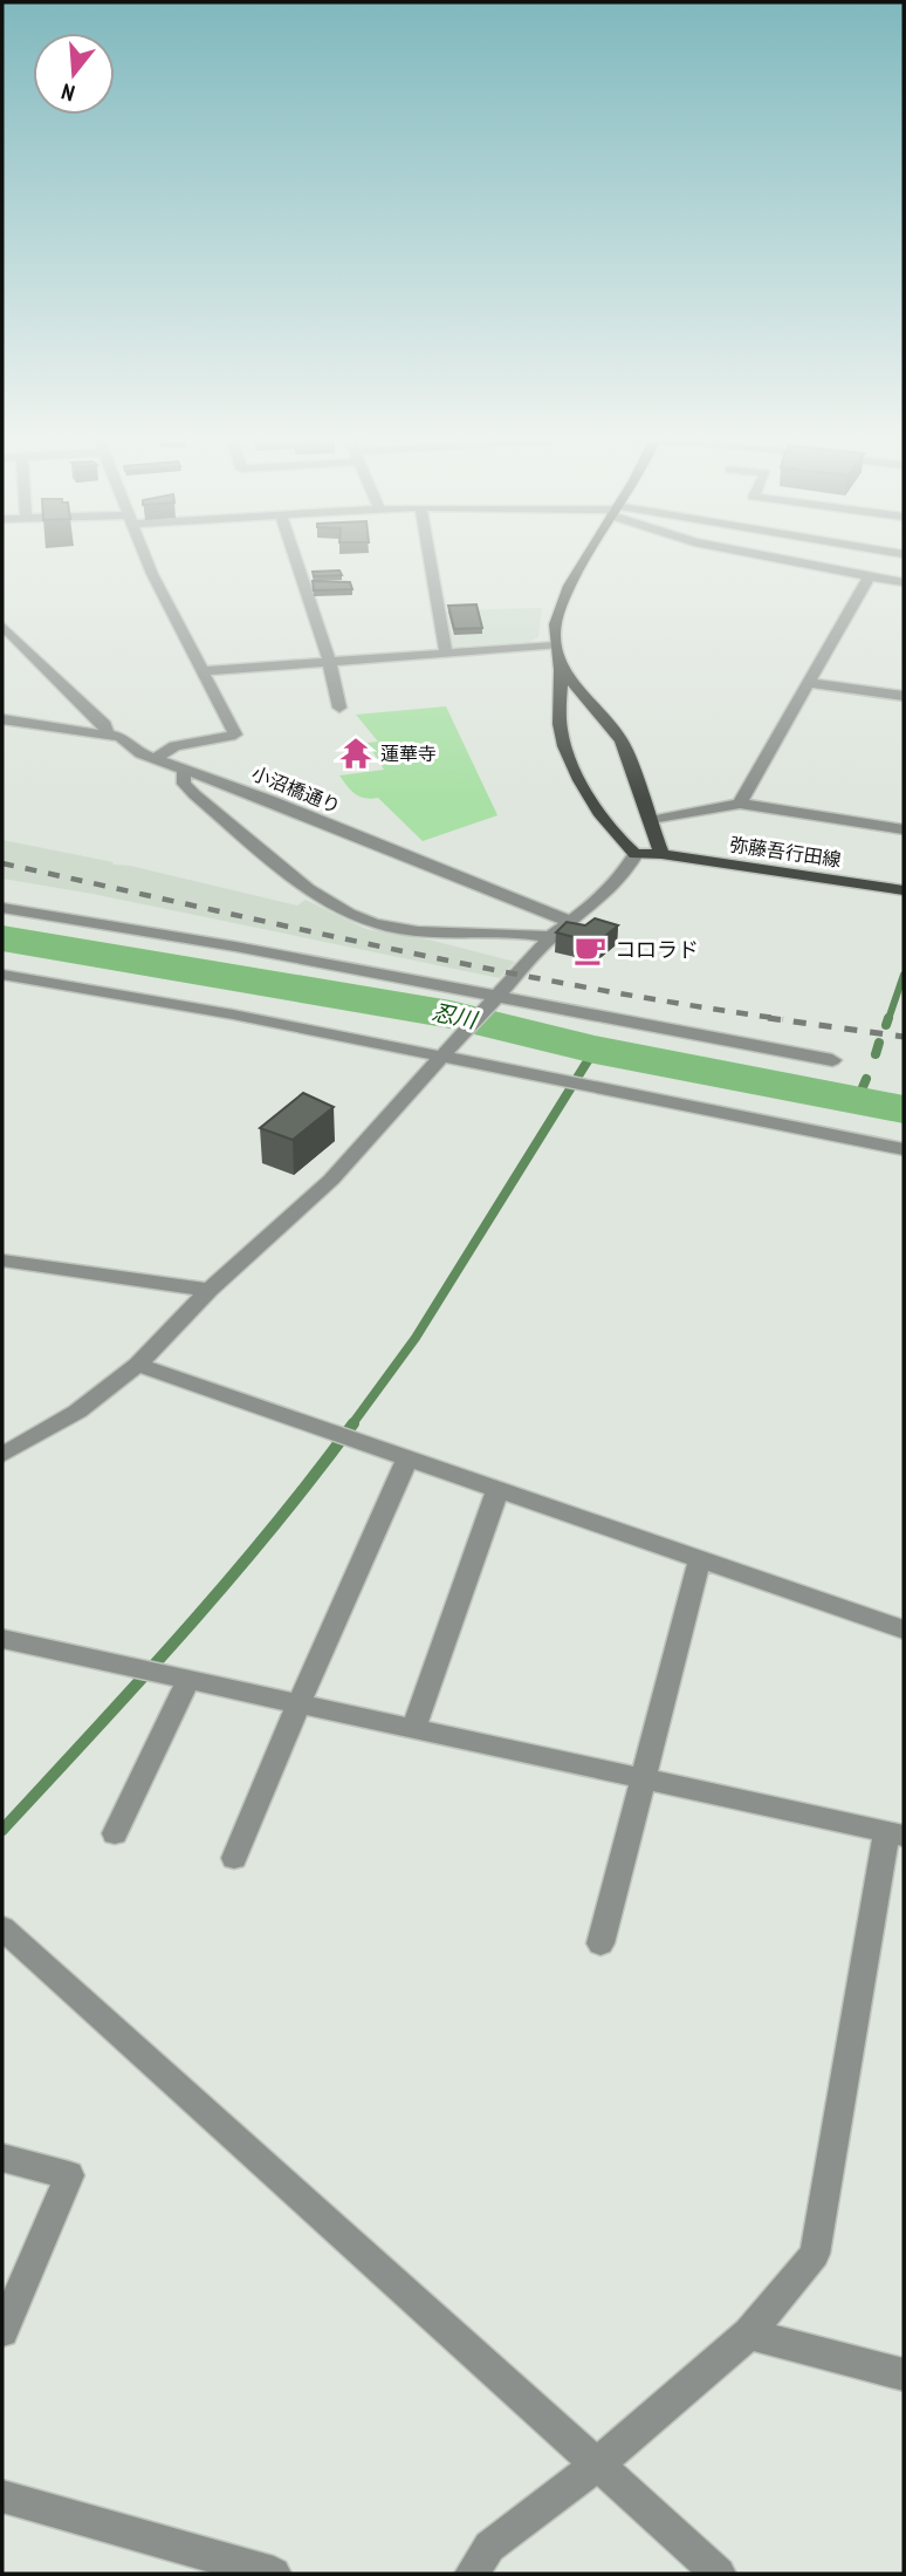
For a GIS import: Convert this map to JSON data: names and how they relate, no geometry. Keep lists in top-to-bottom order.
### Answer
{
  "streets": {
    "main road": ["弥藤吾行田線"],
    "street": ["小沼橋通り"]
  },
  "water": ["忍川"],
  "places": {
    "temple": ["蓮華寺"],
    "cafe": ["コロラド"]
  },
  "north": "bottom"
}
